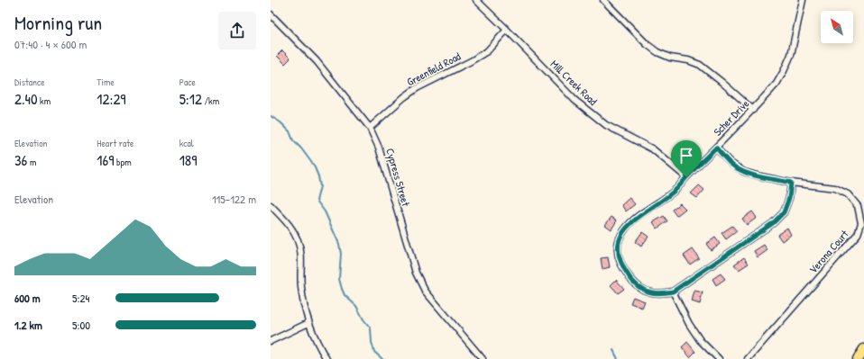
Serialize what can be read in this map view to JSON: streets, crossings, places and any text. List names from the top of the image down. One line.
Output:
{"streets":{"street":["Greenfield Road","Mill Creek Road","Scher Drive","Cypress Street","Verona Court"]},"crossings":[["Greenfield Road","Mill Creek Road"],["Greenfield Road","Cypress Street"],["Mill Creek Road","Scher Drive"],["Scher Drive","Verona Court"]],"north":"top left","page":{"heading":["Morning run","07:40 · 4 × 600 m"],"stats":[["Distance","2.40 km"],["Time","12:29"],["Pace","5:12 /km"],["Elevation","36 m"],["Heart rate","169 bpm"],["kcal","189"]],"chart":["Elevation","115–122 m"],"list":[{"name":"600 m","note":"5:24"},{"name":"1.2 km","note":"5:00"}]}}
